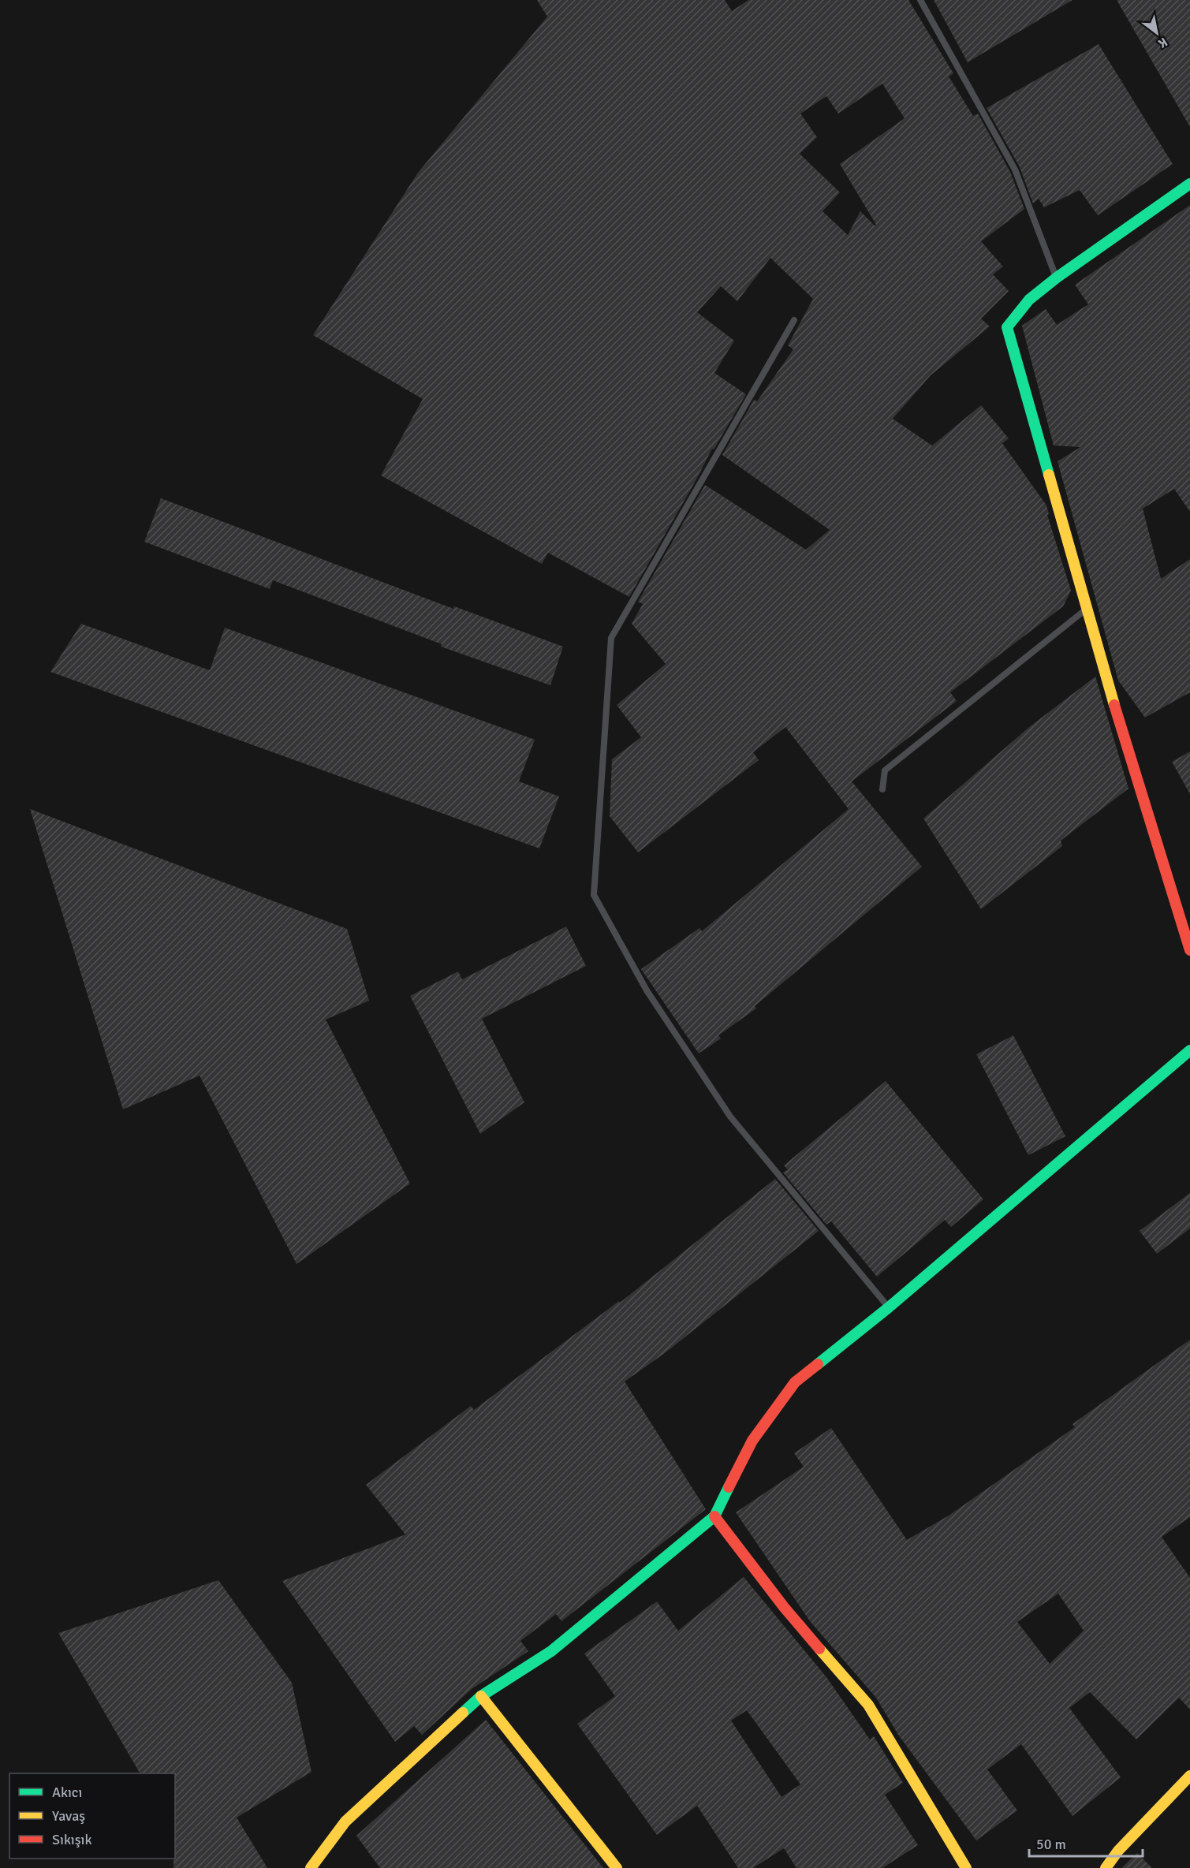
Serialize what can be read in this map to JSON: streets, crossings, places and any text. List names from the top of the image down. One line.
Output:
{"legend":["Akıcı","Yavaş","Sıkışık"],"scale_bar":"50 m","north":"bottom right"}
